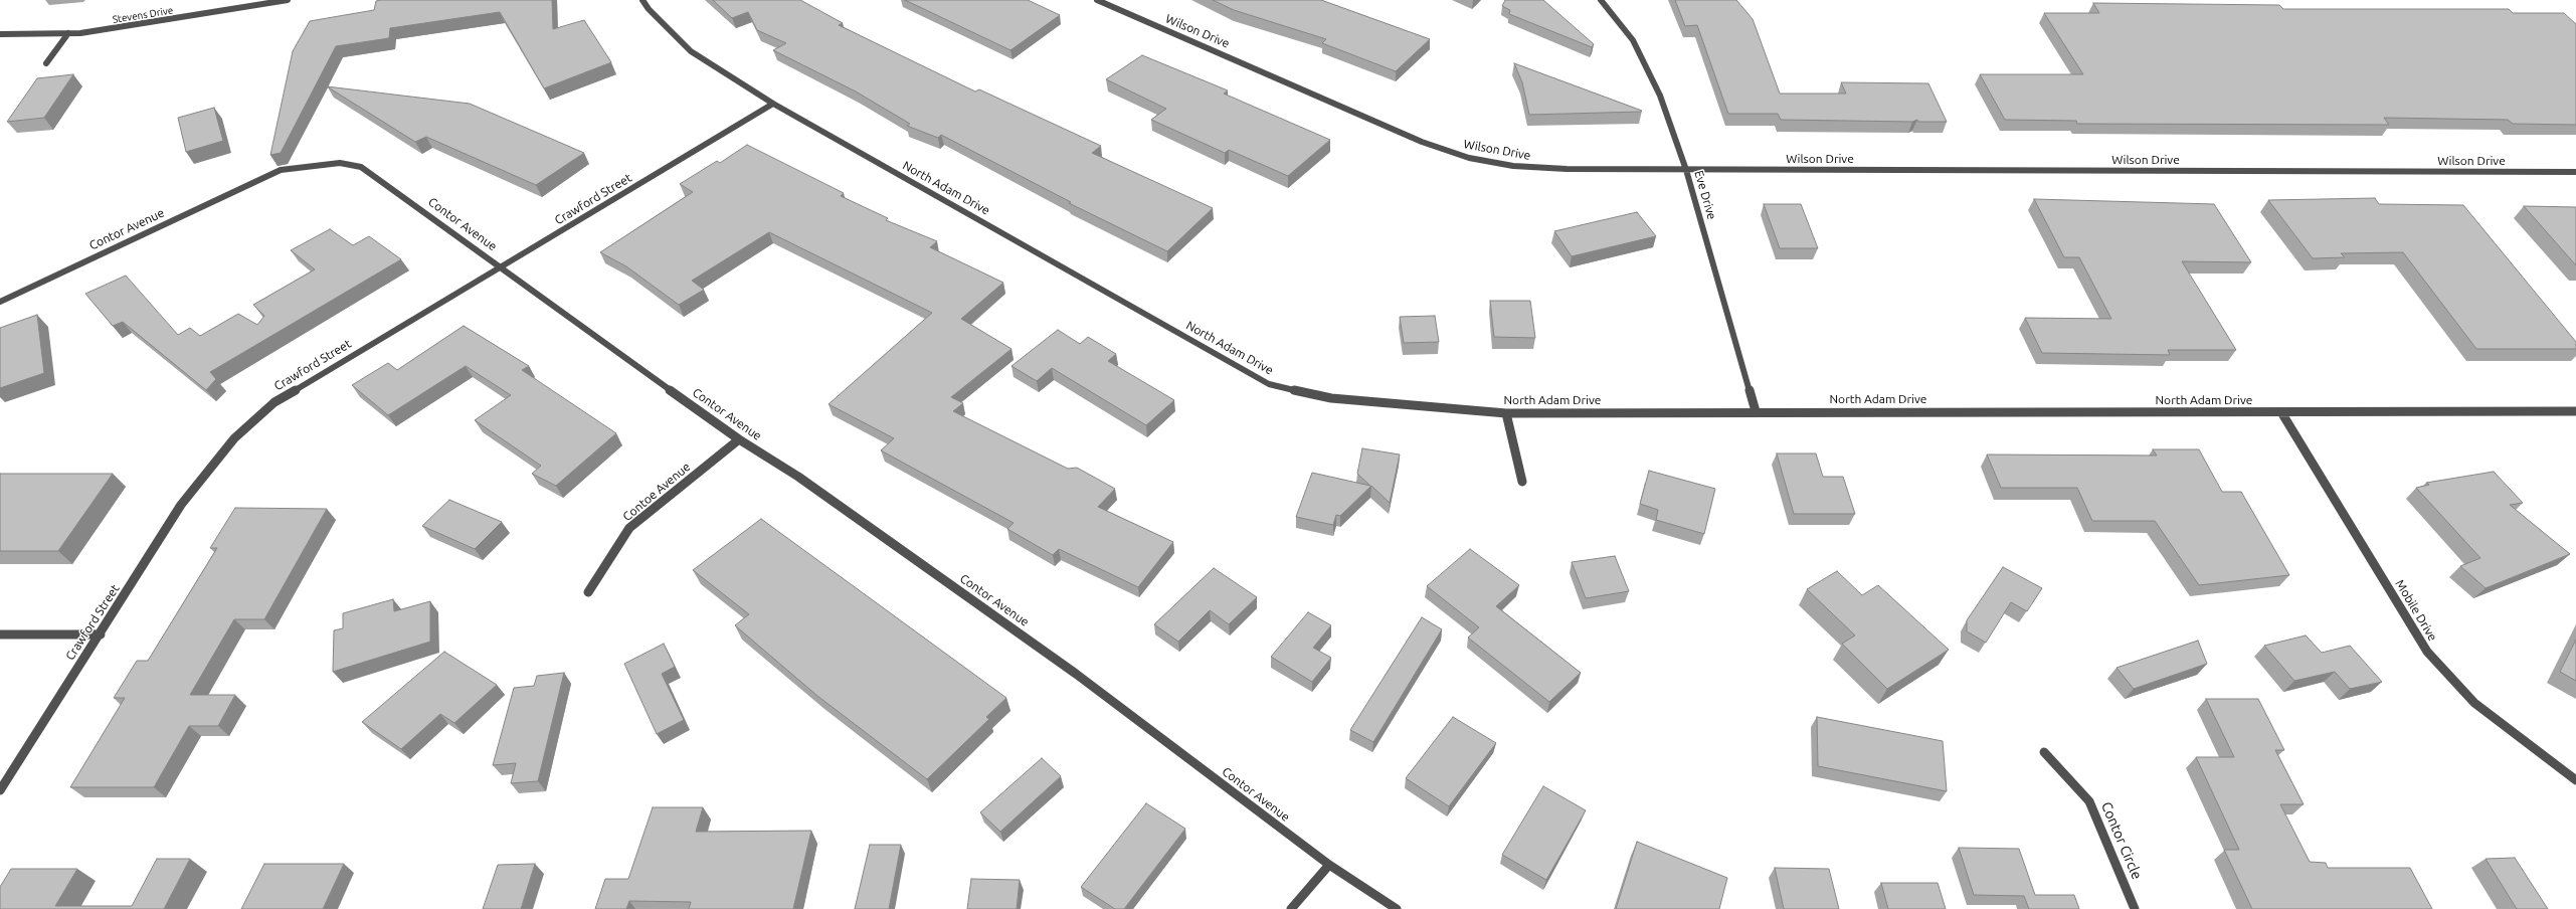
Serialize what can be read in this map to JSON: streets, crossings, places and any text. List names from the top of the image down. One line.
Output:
{"streets":{"street":["Stevens Drive","Wilson Drive","North Adam Drive","Eve Drive","Crawford Street","Contor Avenue","Contoe Avenue","Mobile Drive","Contor Circle"]},"crossings":[["Wilson Drive","Eve Drive"],["North Adam Drive","Eve Drive"],["North Adam Drive","Crawford Street"],["North Adam Drive","Mobile Drive"],["Crawford Street","Contor Avenue"],["Contor Avenue","Contoe Avenue"]]}
